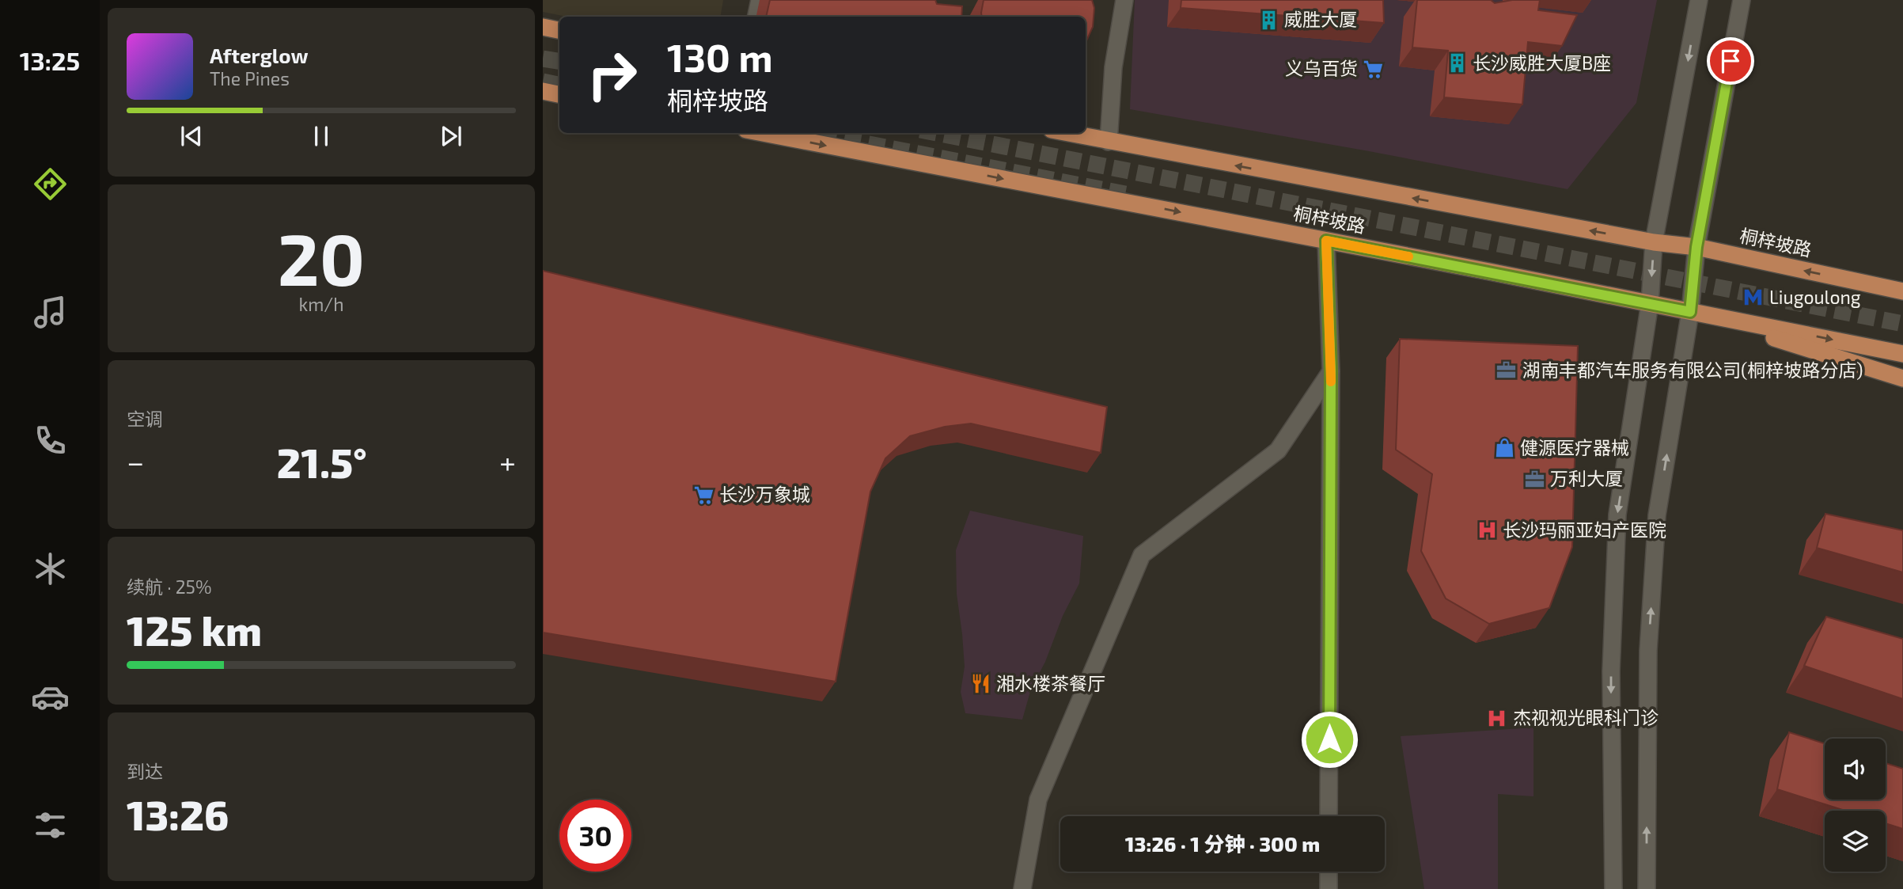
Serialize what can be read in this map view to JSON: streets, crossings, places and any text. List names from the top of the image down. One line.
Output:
{"streets":{"main road":["桐梓坡路"]},"places":{"building":["威胜大厦","长沙威胜大厦B座"],"supermarket":["义乌百货","长沙万象城"],"metro station":["Liugoulong"],"office":["湖南丰都汽车服务有限公司(桐梓坡路分店)","万利大厦"],"shop":["健源医疗器械"],"hospital":["长沙玛丽亚妇产医院","杰视视光眼科门诊"],"restaurant":["湘水楼茶餐厅"]},"page":{"tabs":"13:25","turn":["130 m","桐梓坡路"],"song":["Afterglow","The Pines"],"tile":[["20","km/h"],"空调",["续航 · 25%","125 km"],["到达","13:26"]],"heat":["−","21.5°","+"],"limit":"30","trip":"13:26 · 1 分钟 · 300 m"}}
